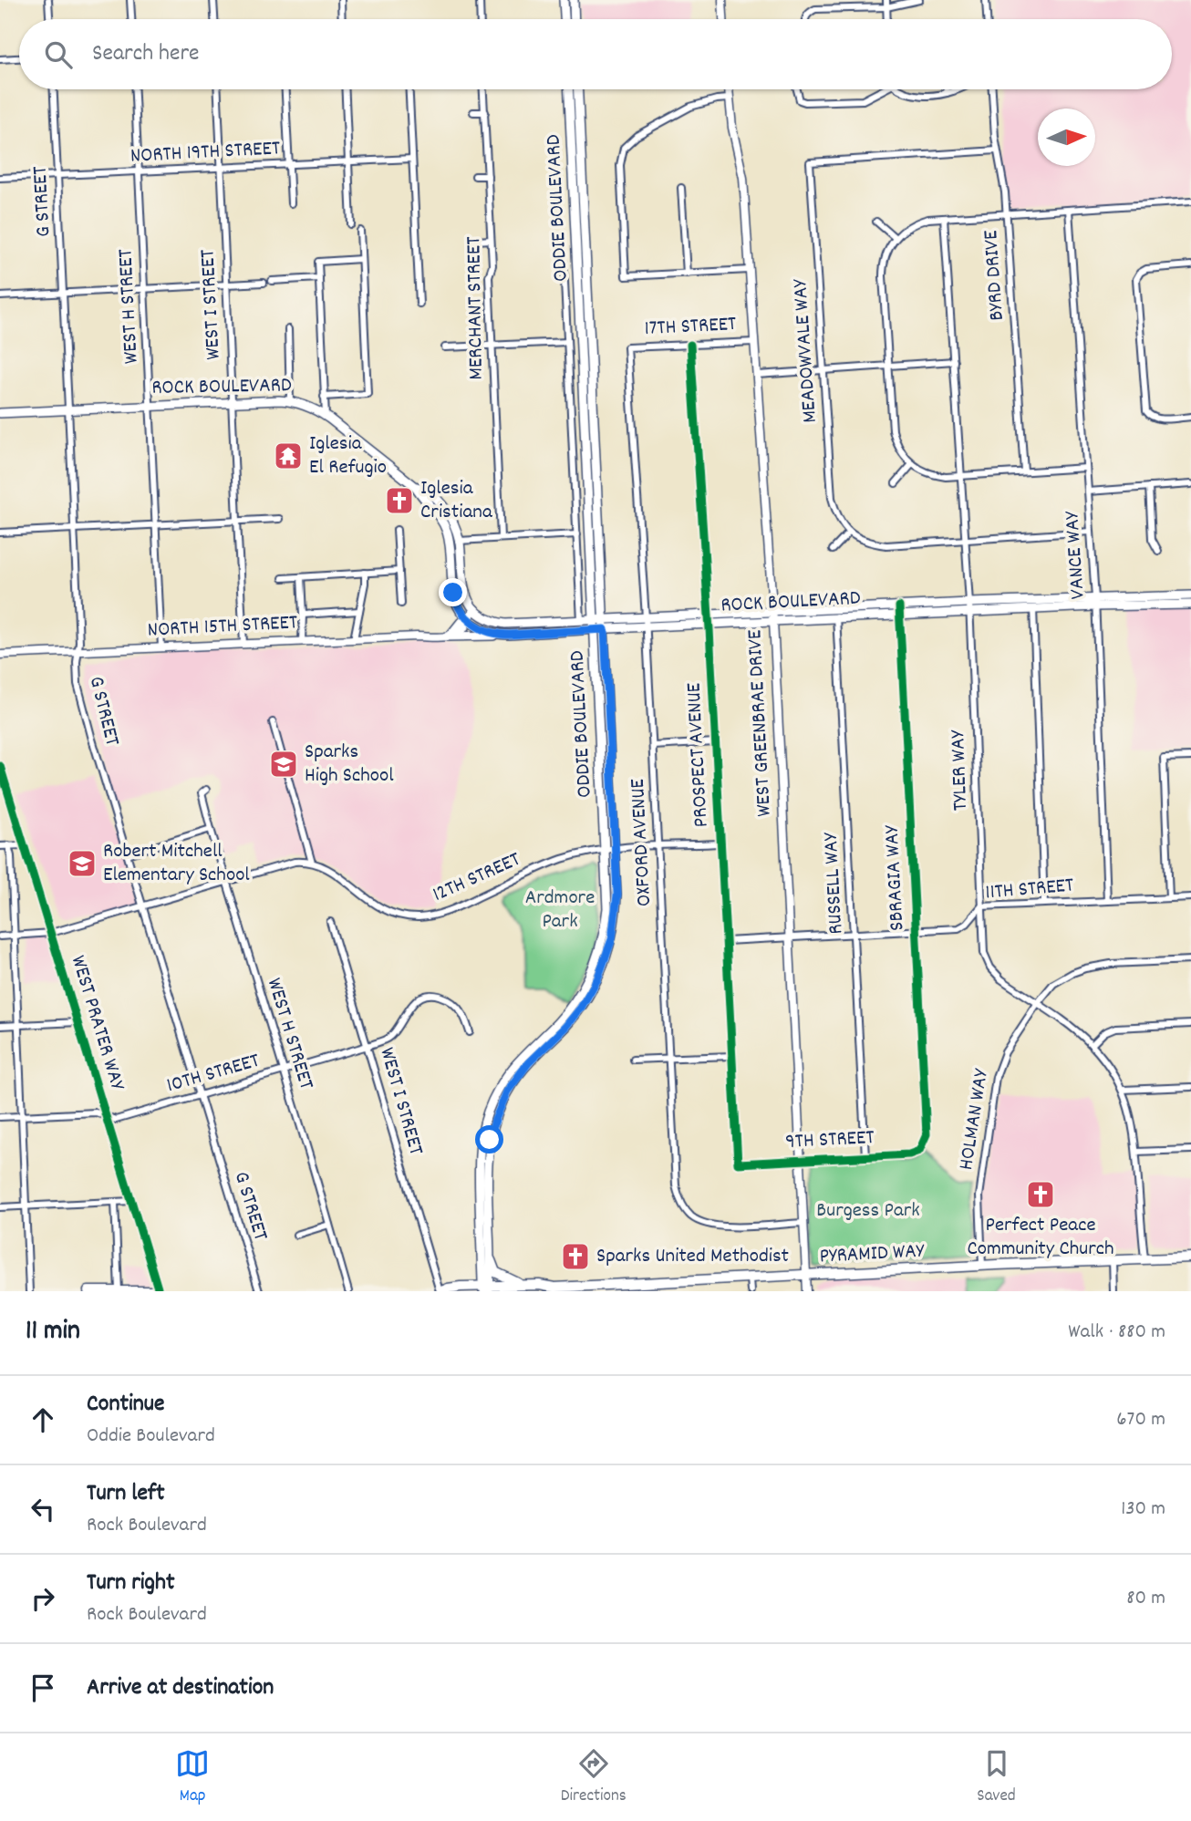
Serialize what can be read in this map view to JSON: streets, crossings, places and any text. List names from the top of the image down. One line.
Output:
{"streets":{"main road":["ODDIE BOULEVARD","ROCK BOULEVARD","WEST PRATER WAY","PYRAMID WAY"],"street":["NORTH 19TH STREET","G STREET","BYRD DRIVE","WEST I STREET","WEST H STREET","MERCHANT STREET","17TH STREET","MEADOWVALE WAY","VANCE WAY","NORTH 15TH STREET","WEST GREENBRAE DRIVE","PROSPECT AVENUE","TYLER WAY","OXFORD AVENUE","12TH STREET","SBRAGIA WAY","RUSSELL WAY","11TH STREET","10TH STREET","HOLMAN WAY","9TH STREET"]},"crossings":[["NORTH 19TH STREET","G STREET"],["NORTH 19TH STREET","WEST I STREET"],["NORTH 19TH STREET","WEST H STREET"],["G STREET","ROCK BOULEVARD"],["G STREET","NORTH 15TH STREET"],["G STREET","10TH STREET"],["ODDIE BOULEVARD","ROCK BOULEVARD"],["ODDIE BOULEVARD","12TH STREET"],["ODDIE BOULEVARD","PYRAMID WAY"],["BYRD DRIVE","MEADOWVALE WAY"],["WEST I STREET","ROCK BOULEVARD"],["WEST I STREET","NORTH 15TH STREET"],["WEST I STREET","10TH STREET"],["WEST I STREET","PYRAMID WAY"],["WEST H STREET","ROCK BOULEVARD"],["WEST H STREET","NORTH 15TH STREET"],["WEST H STREET","10TH STREET"],["17TH STREET","WEST GREENBRAE DRIVE"],["17TH STREET","PROSPECT AVENUE"],["17TH STREET","OXFORD AVENUE"],["ROCK BOULEVARD","VANCE WAY"],["ROCK BOULEVARD","WEST GREENBRAE DRIVE"],["ROCK BOULEVARD","PROSPECT AVENUE"],["ROCK BOULEVARD","TYLER WAY"],["ROCK BOULEVARD","OXFORD AVENUE"],["ROCK BOULEVARD","SBRAGIA WAY"],["ROCK BOULEVARD","RUSSELL WAY"],["VANCE WAY","11TH STREET"],["WEST GREENBRAE DRIVE","OXFORD AVENUE"],["WEST GREENBRAE DRIVE","11TH STREET"],["WEST GREENBRAE DRIVE","9TH STREET"],["WEST GREENBRAE DRIVE","PYRAMID WAY"],["PROSPECT AVENUE","12TH STREET"],["PROSPECT AVENUE","11TH STREET"],["PROSPECT AVENUE","9TH STREET"],["TYLER WAY","11TH STREET"],["TYLER WAY","HOLMAN WAY"],["TYLER WAY","PYRAMID WAY"],["OXFORD AVENUE","12TH STREET"],["SBRAGIA WAY","11TH STREET"],["SBRAGIA WAY","9TH STREET"],["RUSSELL WAY","11TH STREET"],["RUSSELL WAY","9TH STREET"],["WEST PRATER WAY","10TH STREET"],["HOLMAN WAY","PYRAMID WAY"]],"parks":["Ardmore Park","Burgess Park"],"places":{"temple":["Iglesia El Refugio"],"church":["Iglesia Cristiana","Perfect Peace Community Church","Sparks United Methodist"],"school or university":["Sparks High School","Robert Mitchell Elementary School"]},"north":"right","page":{"search":"Search here","heading":["11 min","Walk · 880 m"],"list":[["Continue","Oddie Boulevard","670 m"],["Turn left","Rock Boulevard","130 m"],["Turn right","Rock Boulevard","80 m"],"Arrive at destination"],"nav":["Map","Directions","Saved"]}}
